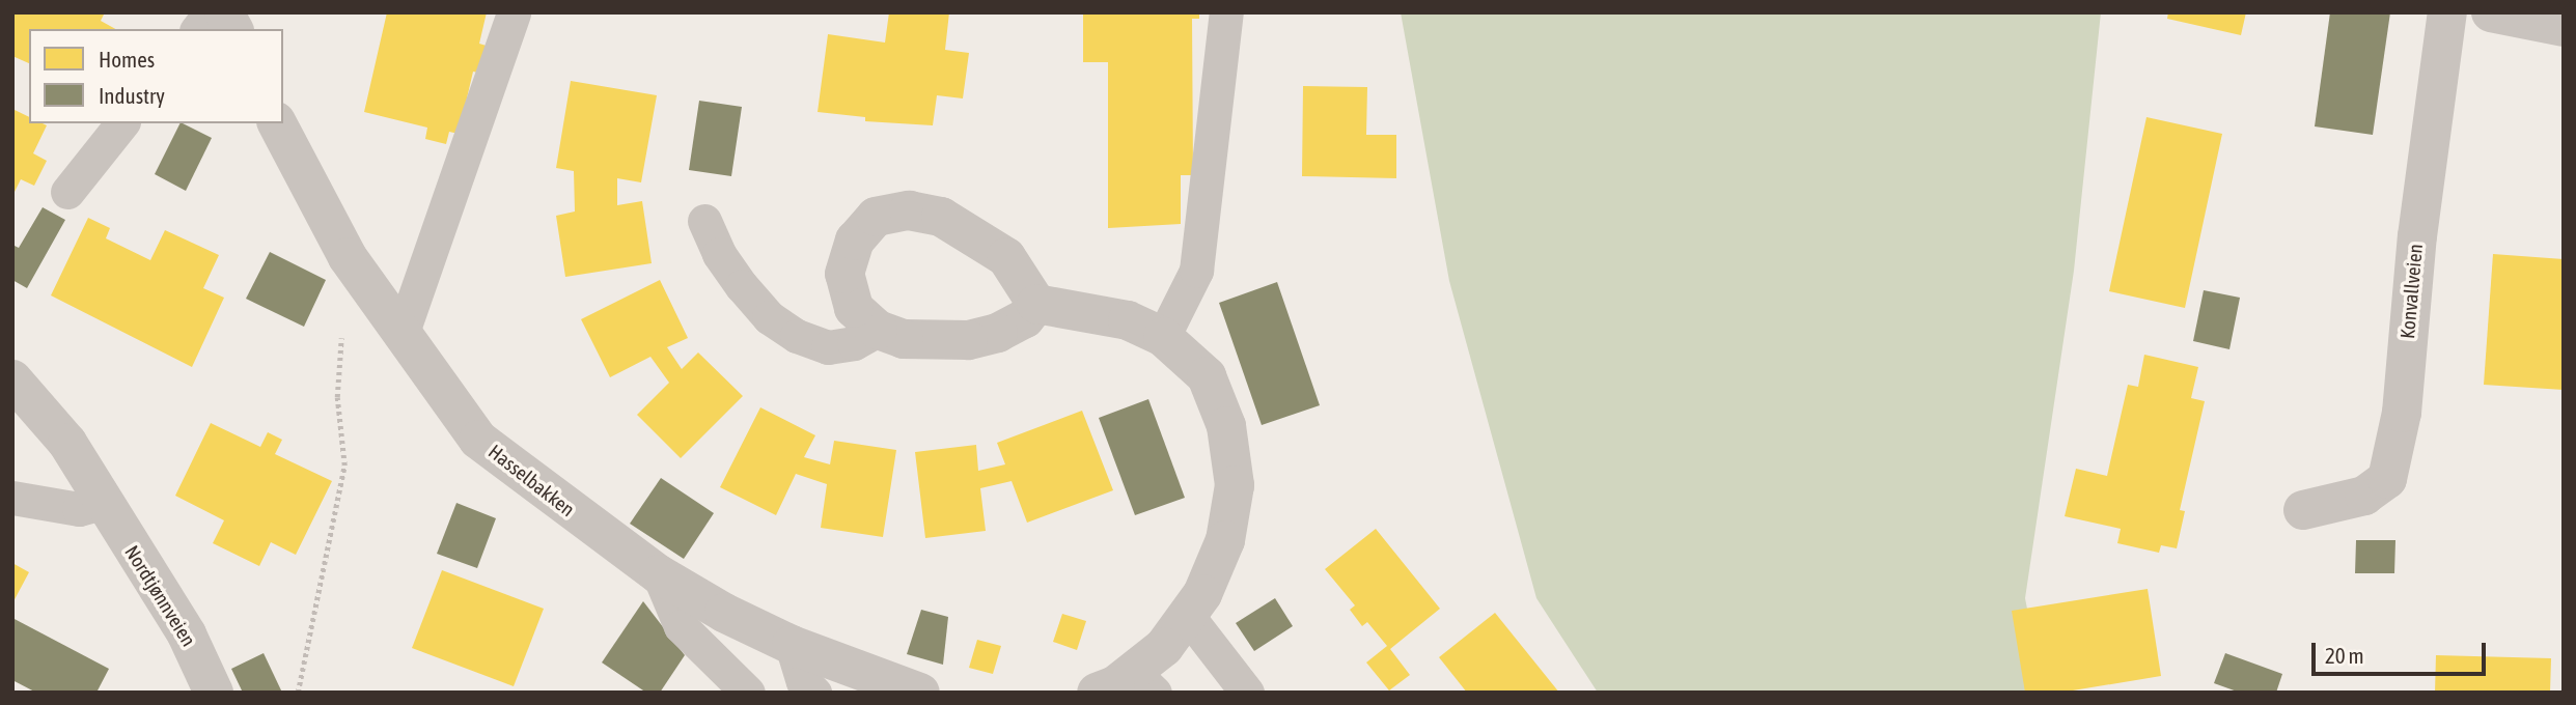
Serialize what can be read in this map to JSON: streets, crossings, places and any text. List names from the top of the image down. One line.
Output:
{"streets":{"street":["Konvallveien","Hasselbakken","Nordtjønnveien"]},"legend":["Homes","Industry"],"scale_bar":"20 m"}
